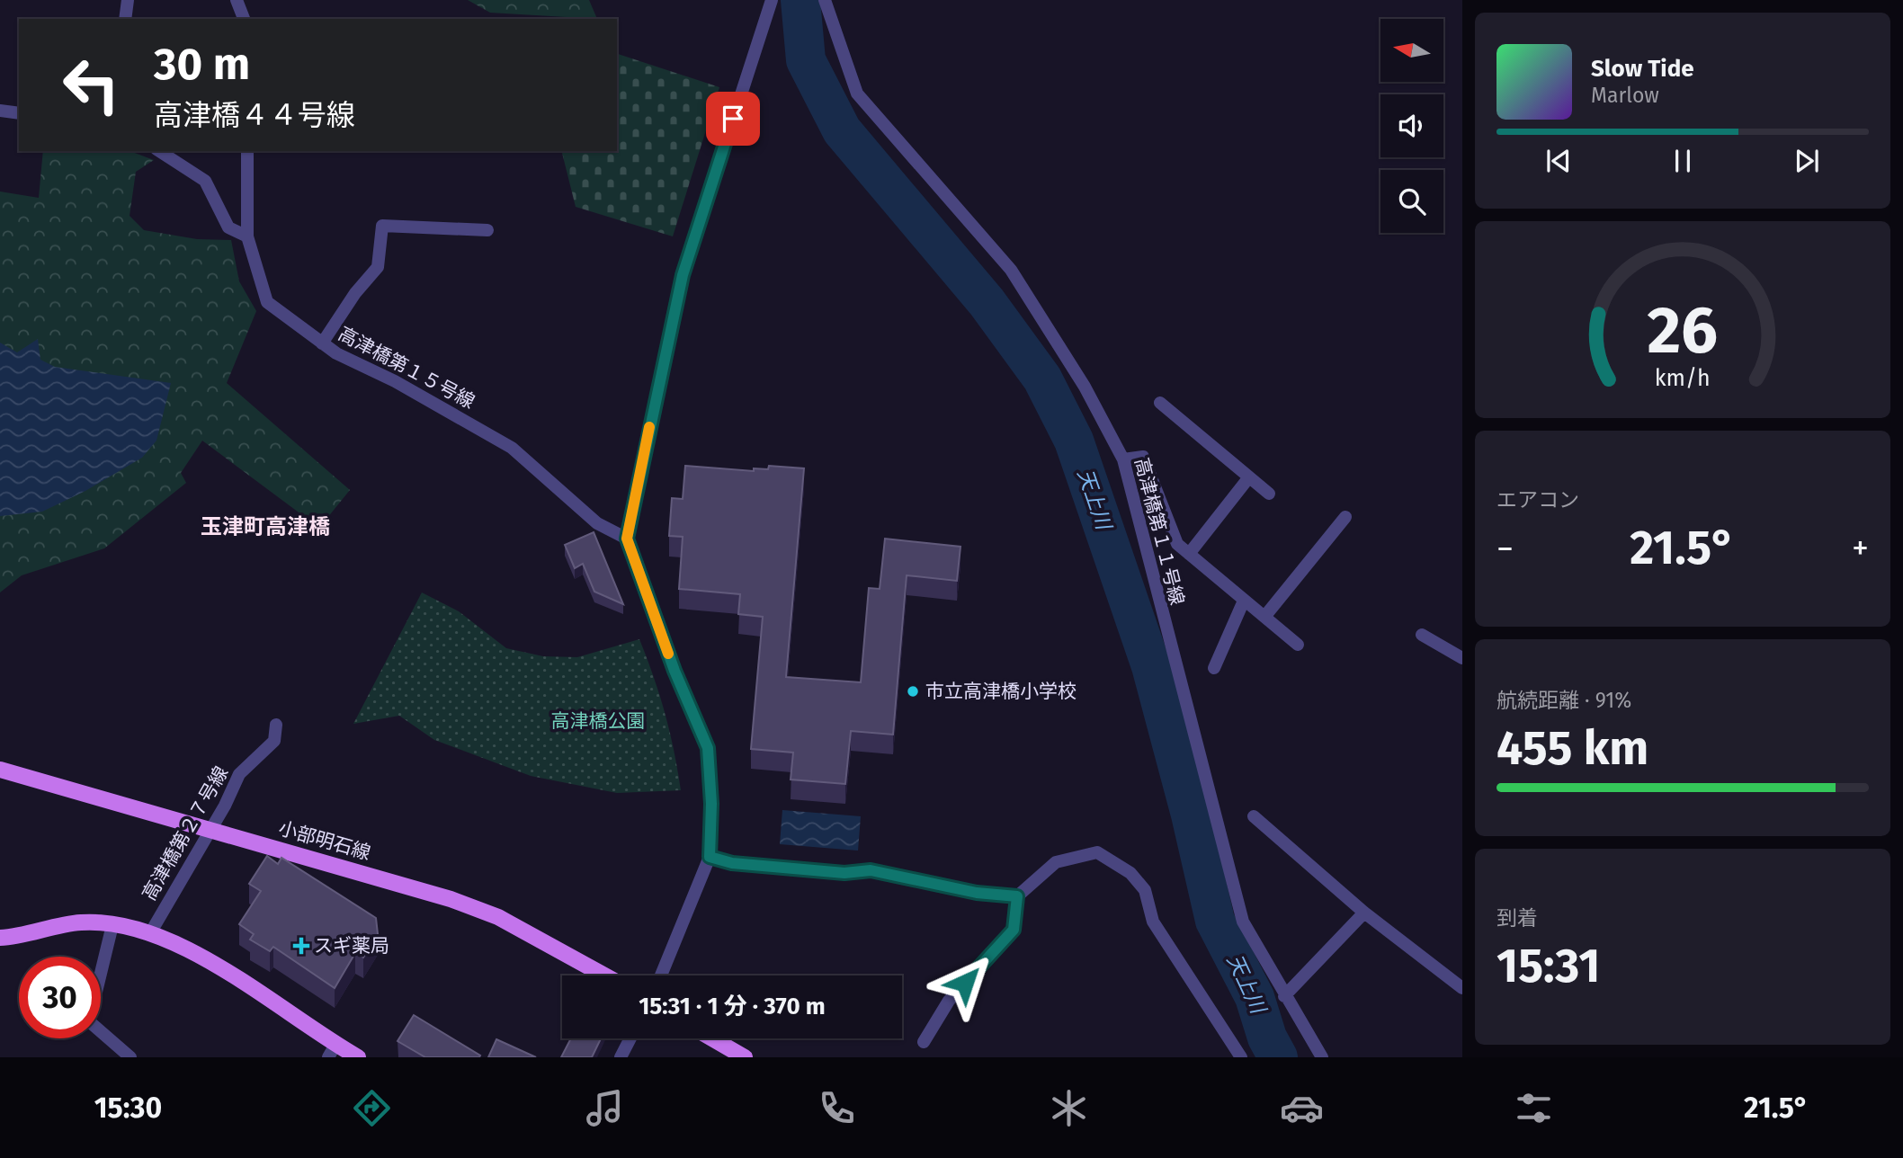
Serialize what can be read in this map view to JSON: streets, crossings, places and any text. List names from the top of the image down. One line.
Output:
{"streets":{"main road":["小部明石線"],"street":["高津橋第１５号線","高津橋第１１号線","高津橋第２７号線"]},"crossings":[["高津橋第２７号線","小部明石線"]],"districts":["玉津町高津橋"],"water":["天上川"],"parks":["高津橋公園"],"places":{"other":["市立高津橋小学校"],"health":["スギ薬局"]},"north":"left","page":{"turn":["30 m","高津橋４４号線"],"song":["Slow Tide","Marlow"],"tile":["エアコン",["航続距離 · 91%","455 km"],["到着","15:31"]],"heat":["−","21.5°","+"],"limit":"30","trip":"15:31 · 1 分 · 370 m","tabs":["15:30","21.5°"],"gauge":["26","km/h"]}}
